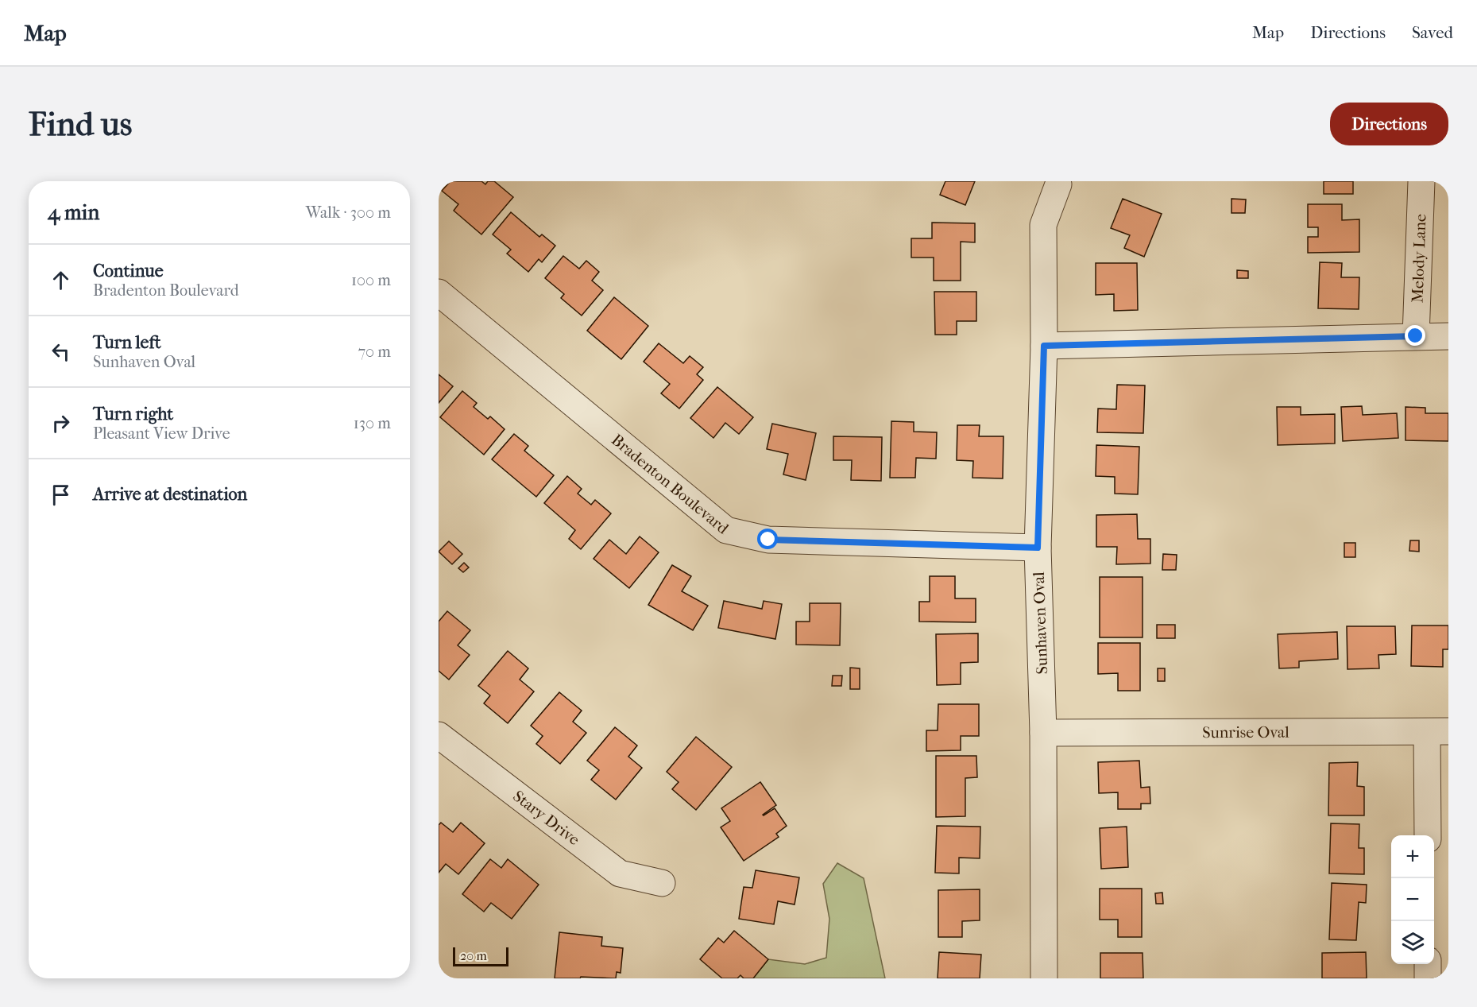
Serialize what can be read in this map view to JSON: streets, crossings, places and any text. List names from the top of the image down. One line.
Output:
{"streets":{"street":["Melody Lane","Bradenton Boulevard","Sunhaven Oval","Sunrise Oval","Stary Drive"]},"crossings":[["Bradenton Boulevard","Sunhaven Oval"],["Sunhaven Oval","Sunrise Oval"]],"scale_bar":"20 m","page":{"header":"Map","nav":["Map","Directions","Saved"],"buttons":"Directions","title":"Find us","heading":["4 min","Walk · 300 m"],"list":[["Continue","Bradenton Boulevard","100 m"],["Turn left","Sunhaven Oval","70 m"],["Turn right","Pleasant View Drive","130 m"],"Arrive at destination"],"map_buttons":["+","−"],"scale":"20 m"}}
